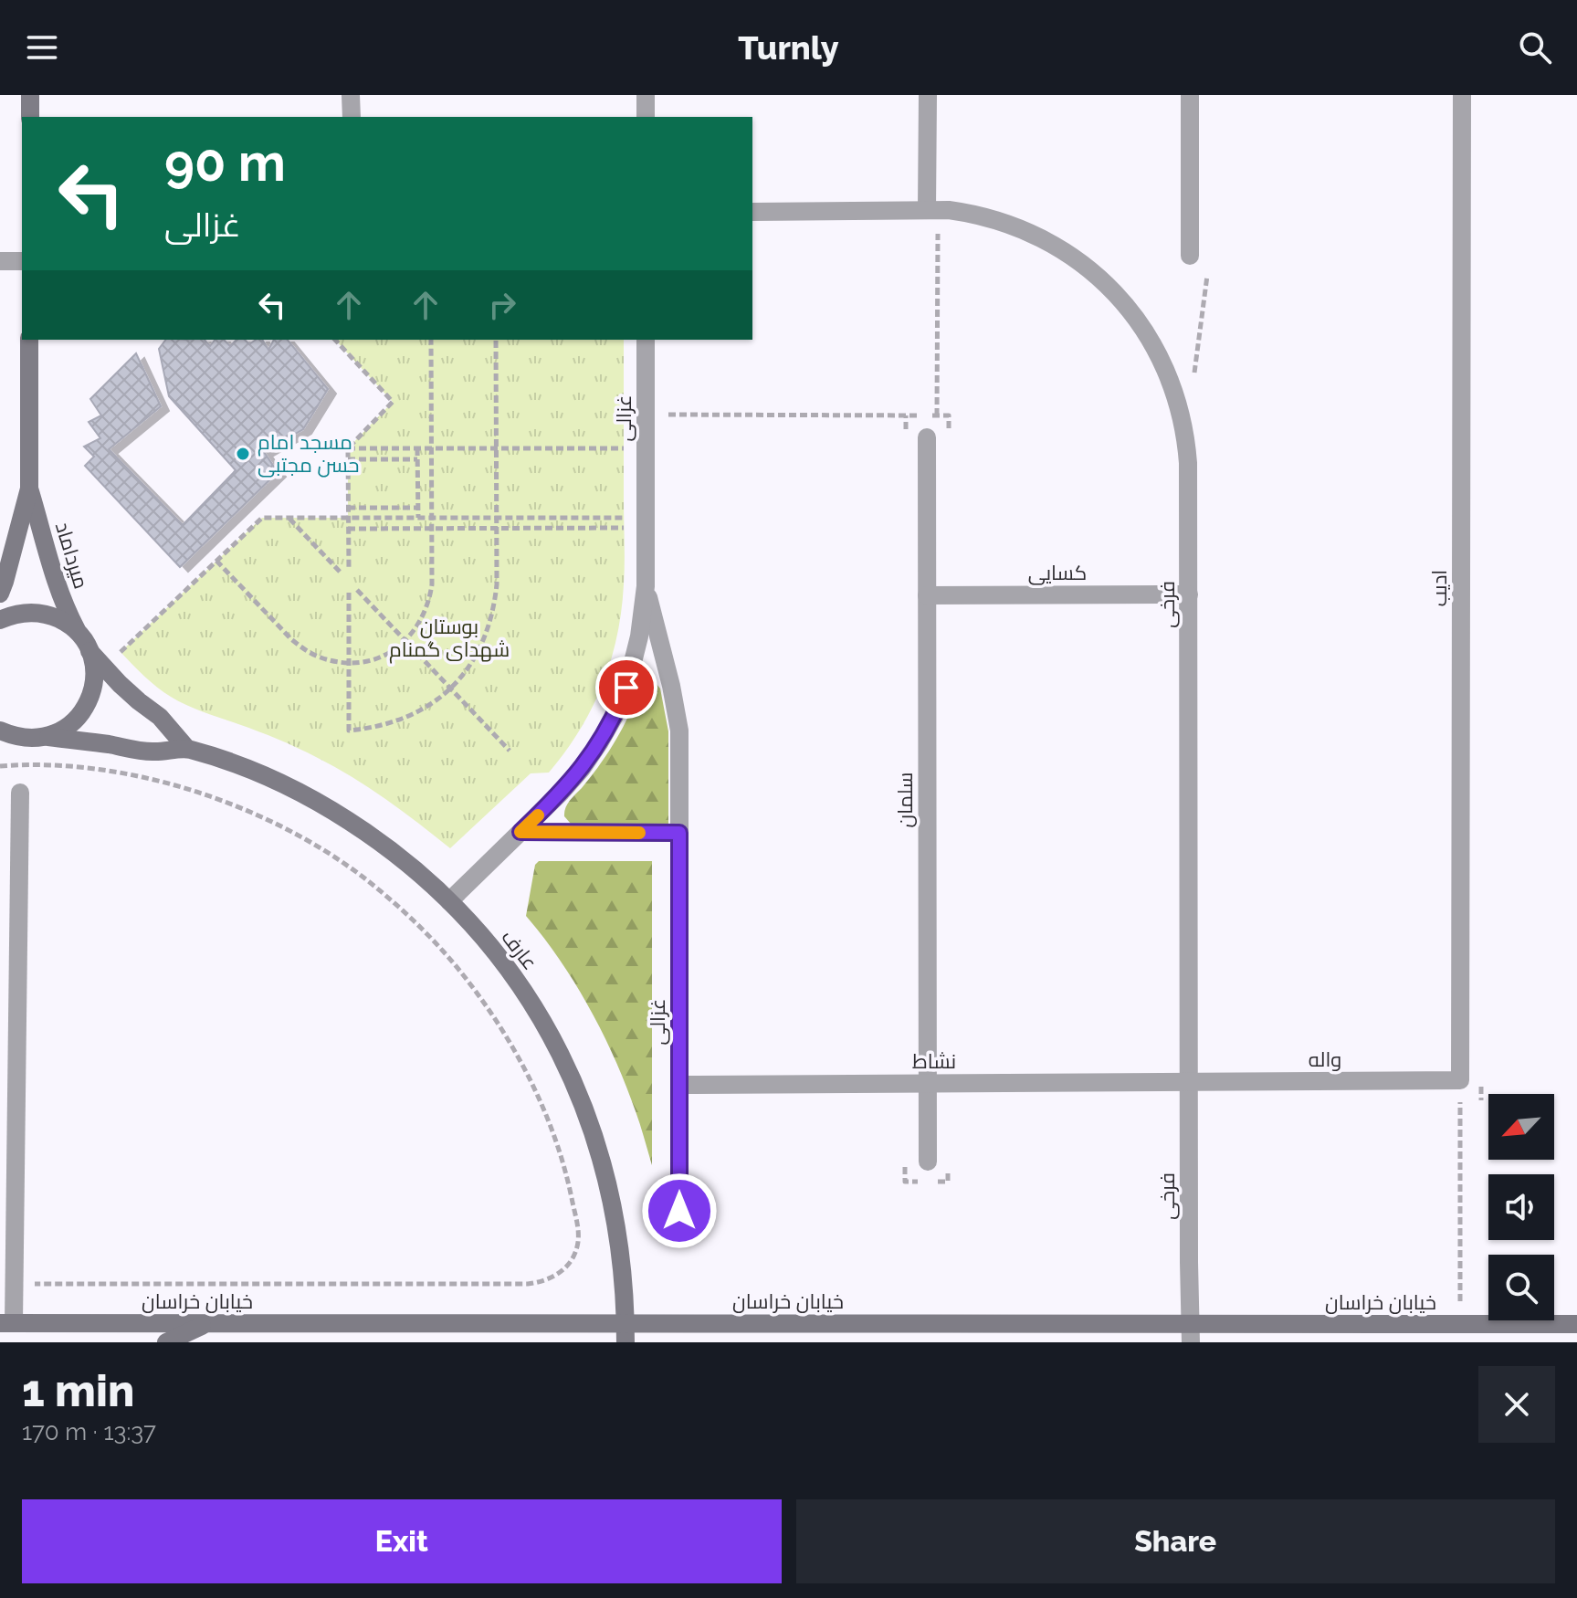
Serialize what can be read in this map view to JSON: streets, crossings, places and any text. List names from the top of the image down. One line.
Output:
{"streets":{"street":["غزالی","میرداماد","کسایی","ادیب","فرخی","سلمان","عارف","واله","نشاط","خیابان خراسان"]},"crossings":[["غزالی","عارف"],["غزالی","نشاط"],["کسایی","فرخی"],["کسایی","سلمان"],["ادیب","واله"],["فرخی","واله"],["فرخی","نشاط"],["فرخی","خیابان خراسان"],["سلمان","نشاط"],["عارف","خیابان خراسان"],["واله","نشاط"]],"parks":["بوستان شهدای گمنام"],"places":["مسجد امام حسن مجتبی"],"north":"bottom left","page":{"header":"Turnly","turn":["90 m","غزالی"],"heading":["1 min","170 m · 13:37"],"buttons":["Exit","Share"]}}
